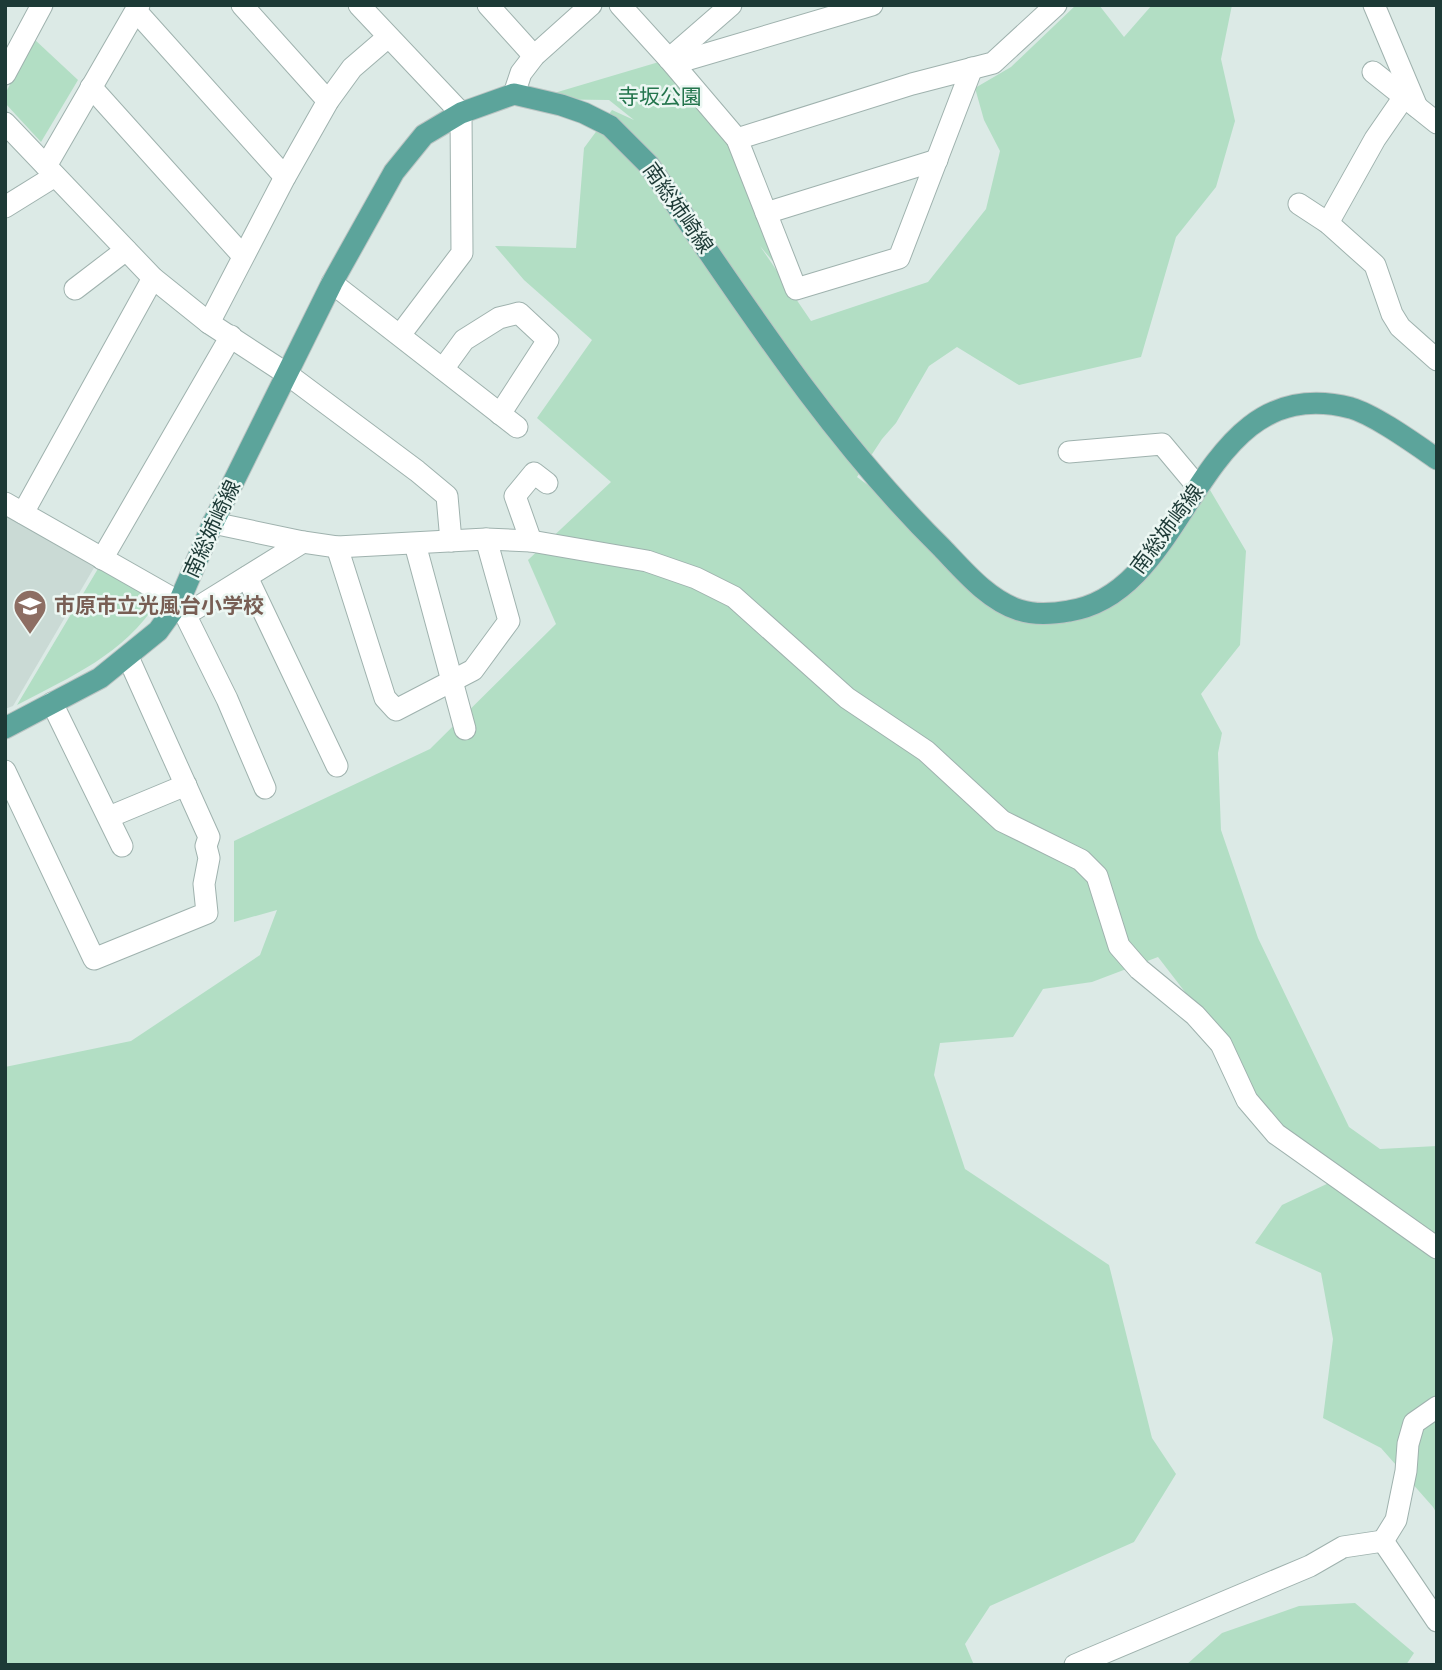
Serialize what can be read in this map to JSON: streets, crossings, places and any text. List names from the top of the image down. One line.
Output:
{"streets":{"main road":["南総姉崎線"]},"parks":["寺坂公園"],"places":{"school or university":["市原市立光風台小学校"]}}
